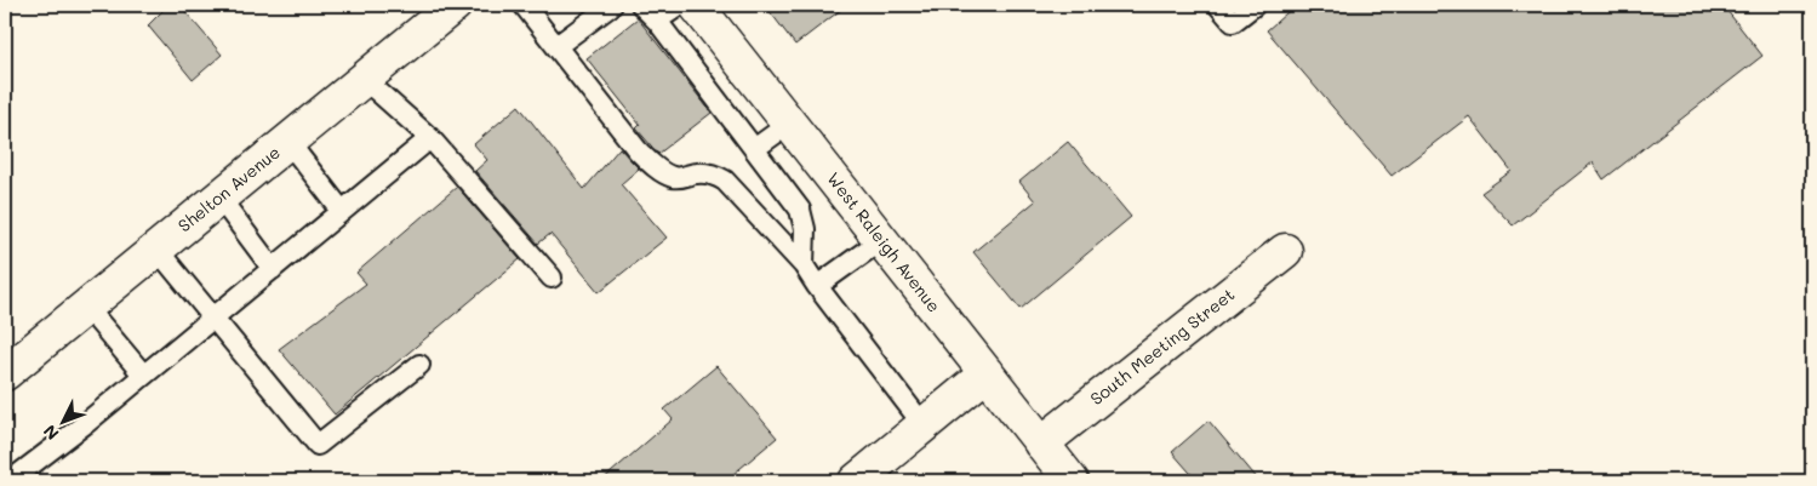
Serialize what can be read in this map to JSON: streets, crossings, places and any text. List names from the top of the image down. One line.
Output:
{"streets":{"street":["Shelton Avenue","West Raleigh Avenue","South Meeting Street"]},"crossings":[["West Raleigh Avenue","South Meeting Street"]],"north":"bottom left"}
